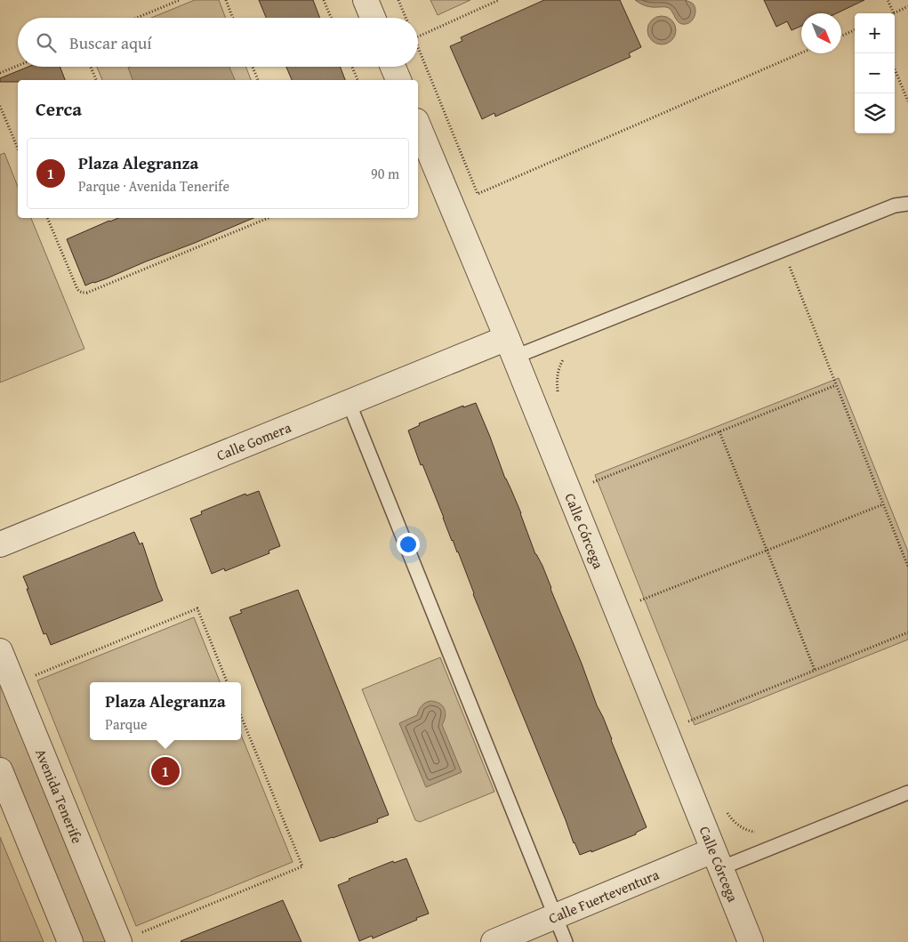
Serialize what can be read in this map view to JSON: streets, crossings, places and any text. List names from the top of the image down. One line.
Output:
{"streets":{"street":["Calle Gomera","Calle Córcega","Avenida Tenerife","Calle Fuerteventura"]},"crossings":[["Calle Gomera","Calle Córcega"],["Calle Córcega","Calle Fuerteventura"]],"north":"bottom right","page":{"map_buttons":["+","−"],"search":"Buscar aquí","heading":"Cerca","list":[{"mark":"1","name":"Plaza Alegranza","note":"Parque · Avenida Tenerife","value":"90 m"}],"popup":["Plaza Alegranza","Parque"],"pins":"1"}}
